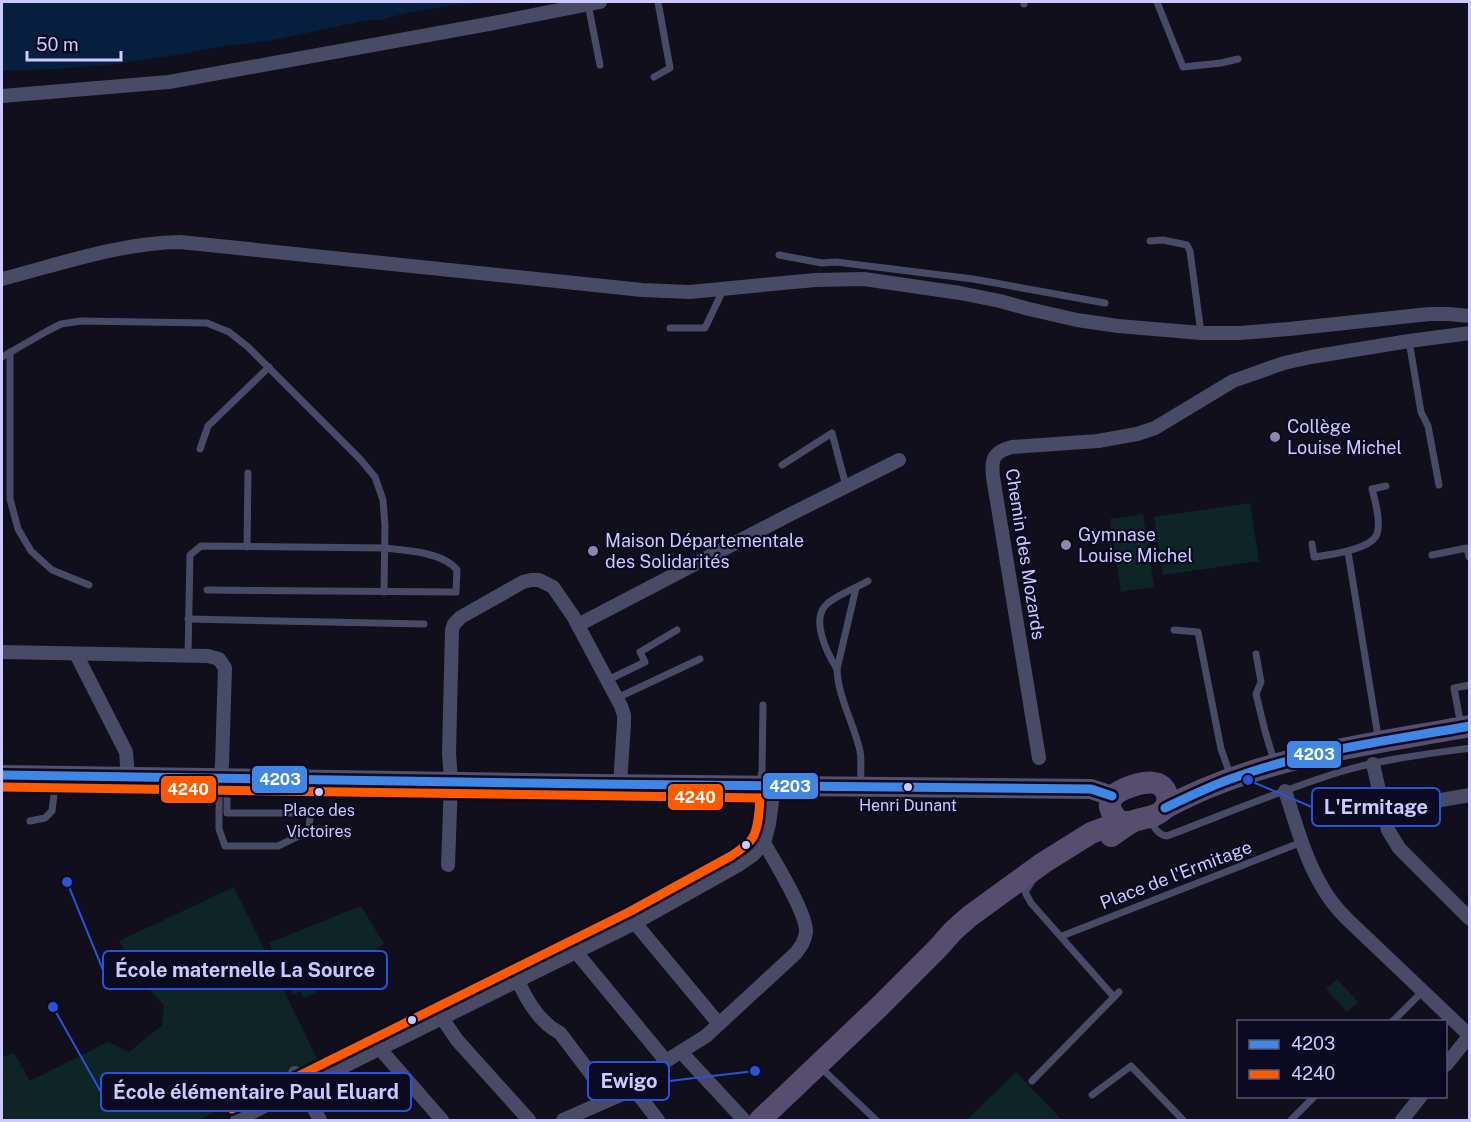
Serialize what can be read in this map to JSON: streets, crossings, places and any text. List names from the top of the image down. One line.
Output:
{"streets":{"street":["Chemin des Mozards"],"lane":["Place de l'Ermitage"]},"places":["Collège Louise Michel","Gymnase Louise Michel","Maison Départementale des Solidarités","L'Ermitage","Henri Dunant","Place des Victoires","École maternelle La Source","École élémentaire Paul Eluard","Ewigo"],"lines":["transit line 4203","transit line 4240"],"legend":["4203","4240"],"scale_bar":"50 m"}
